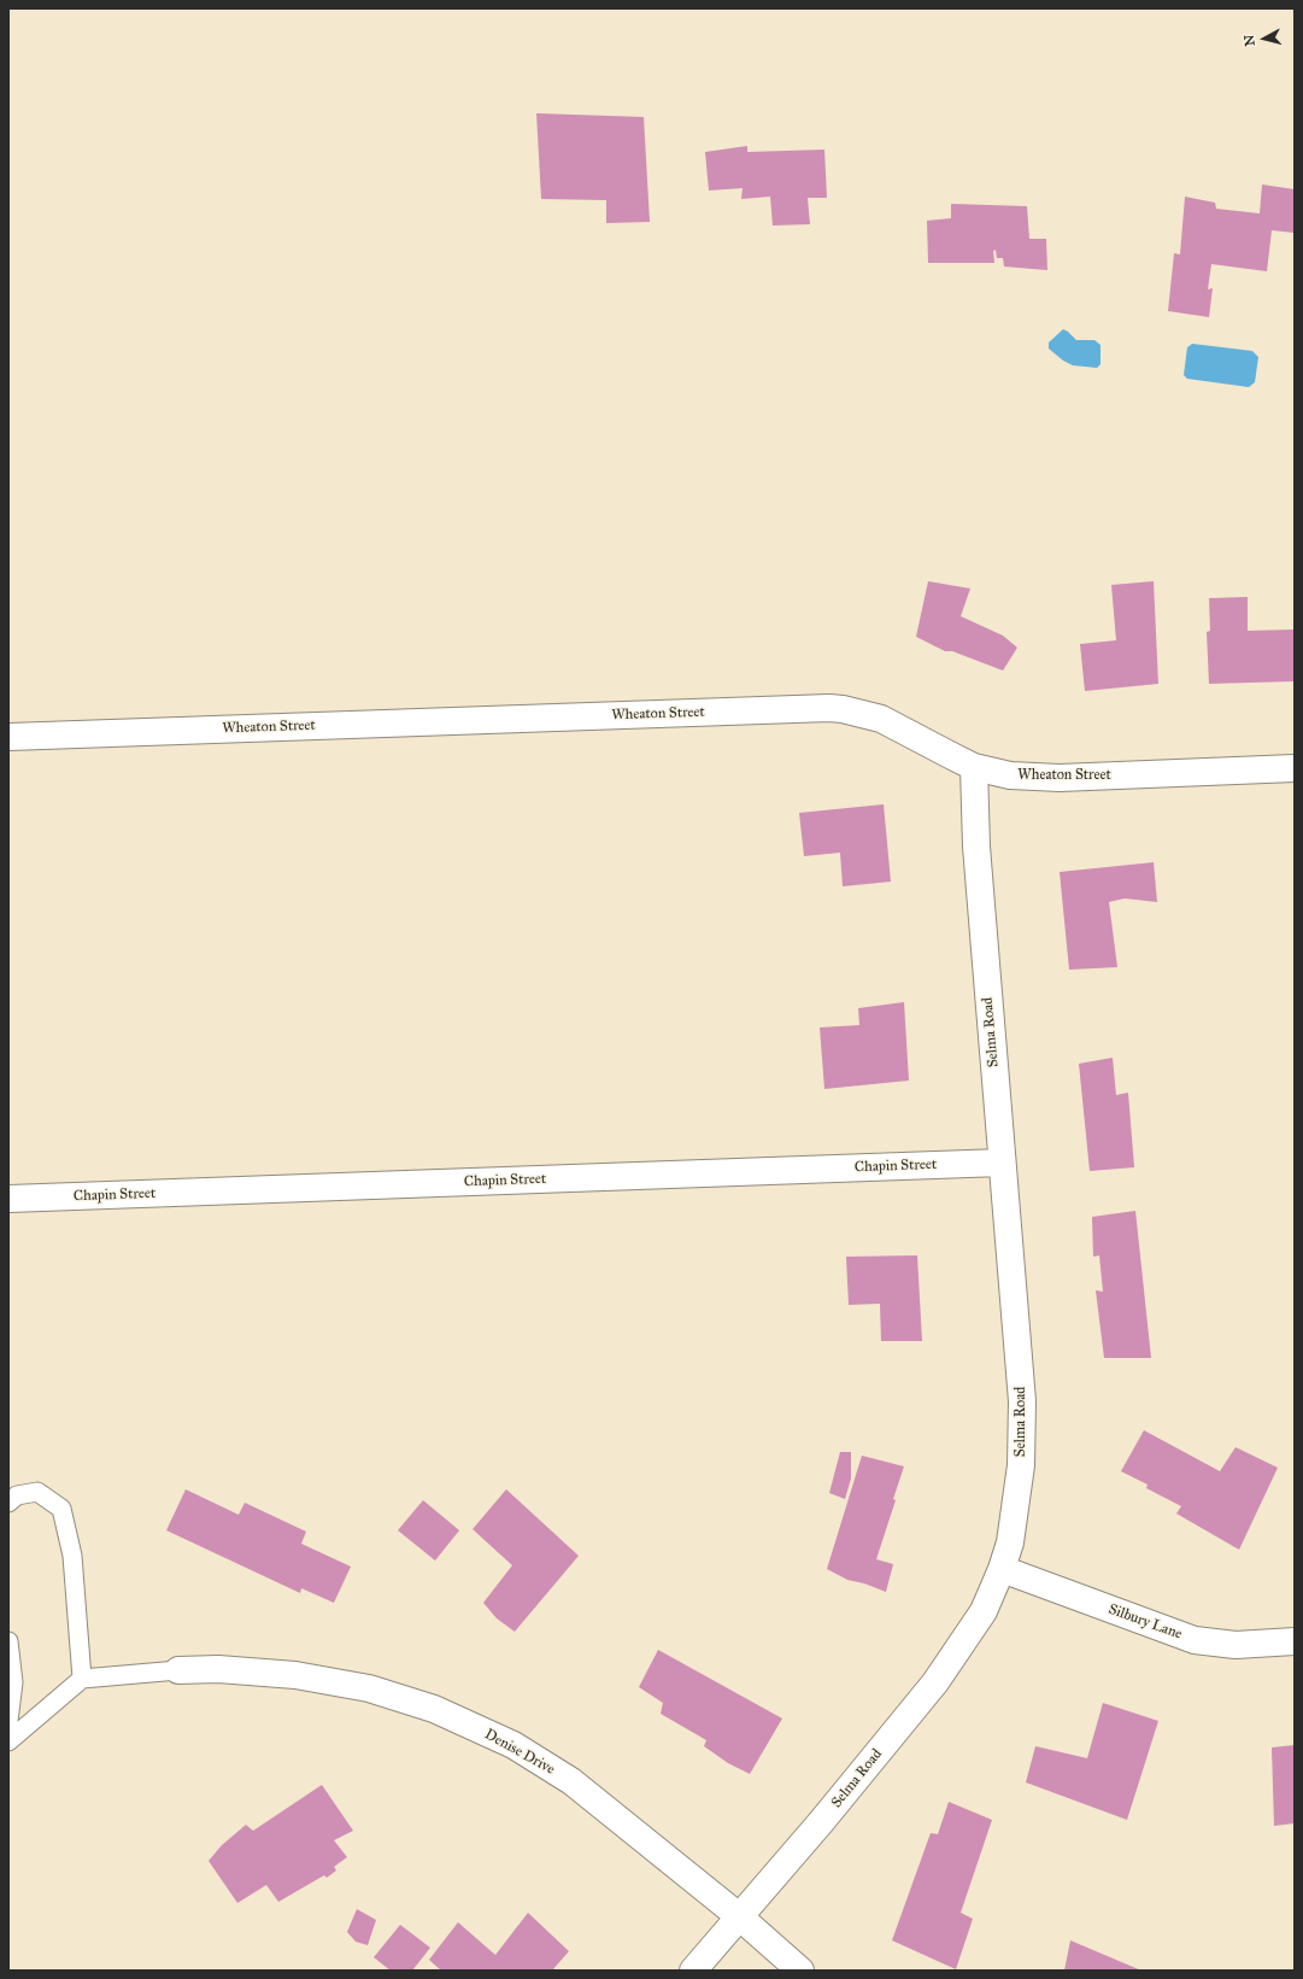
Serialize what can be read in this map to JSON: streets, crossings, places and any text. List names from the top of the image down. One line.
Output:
{"streets":{"street":["Wheaton Street","Selma Road","Chapin Street","Silbury Lane","Denise Drive"]},"crossings":[["Wheaton Street","Selma Road"],["Selma Road","Chapin Street"],["Selma Road","Silbury Lane"],["Selma Road","Denise Drive"]],"north":"left"}
